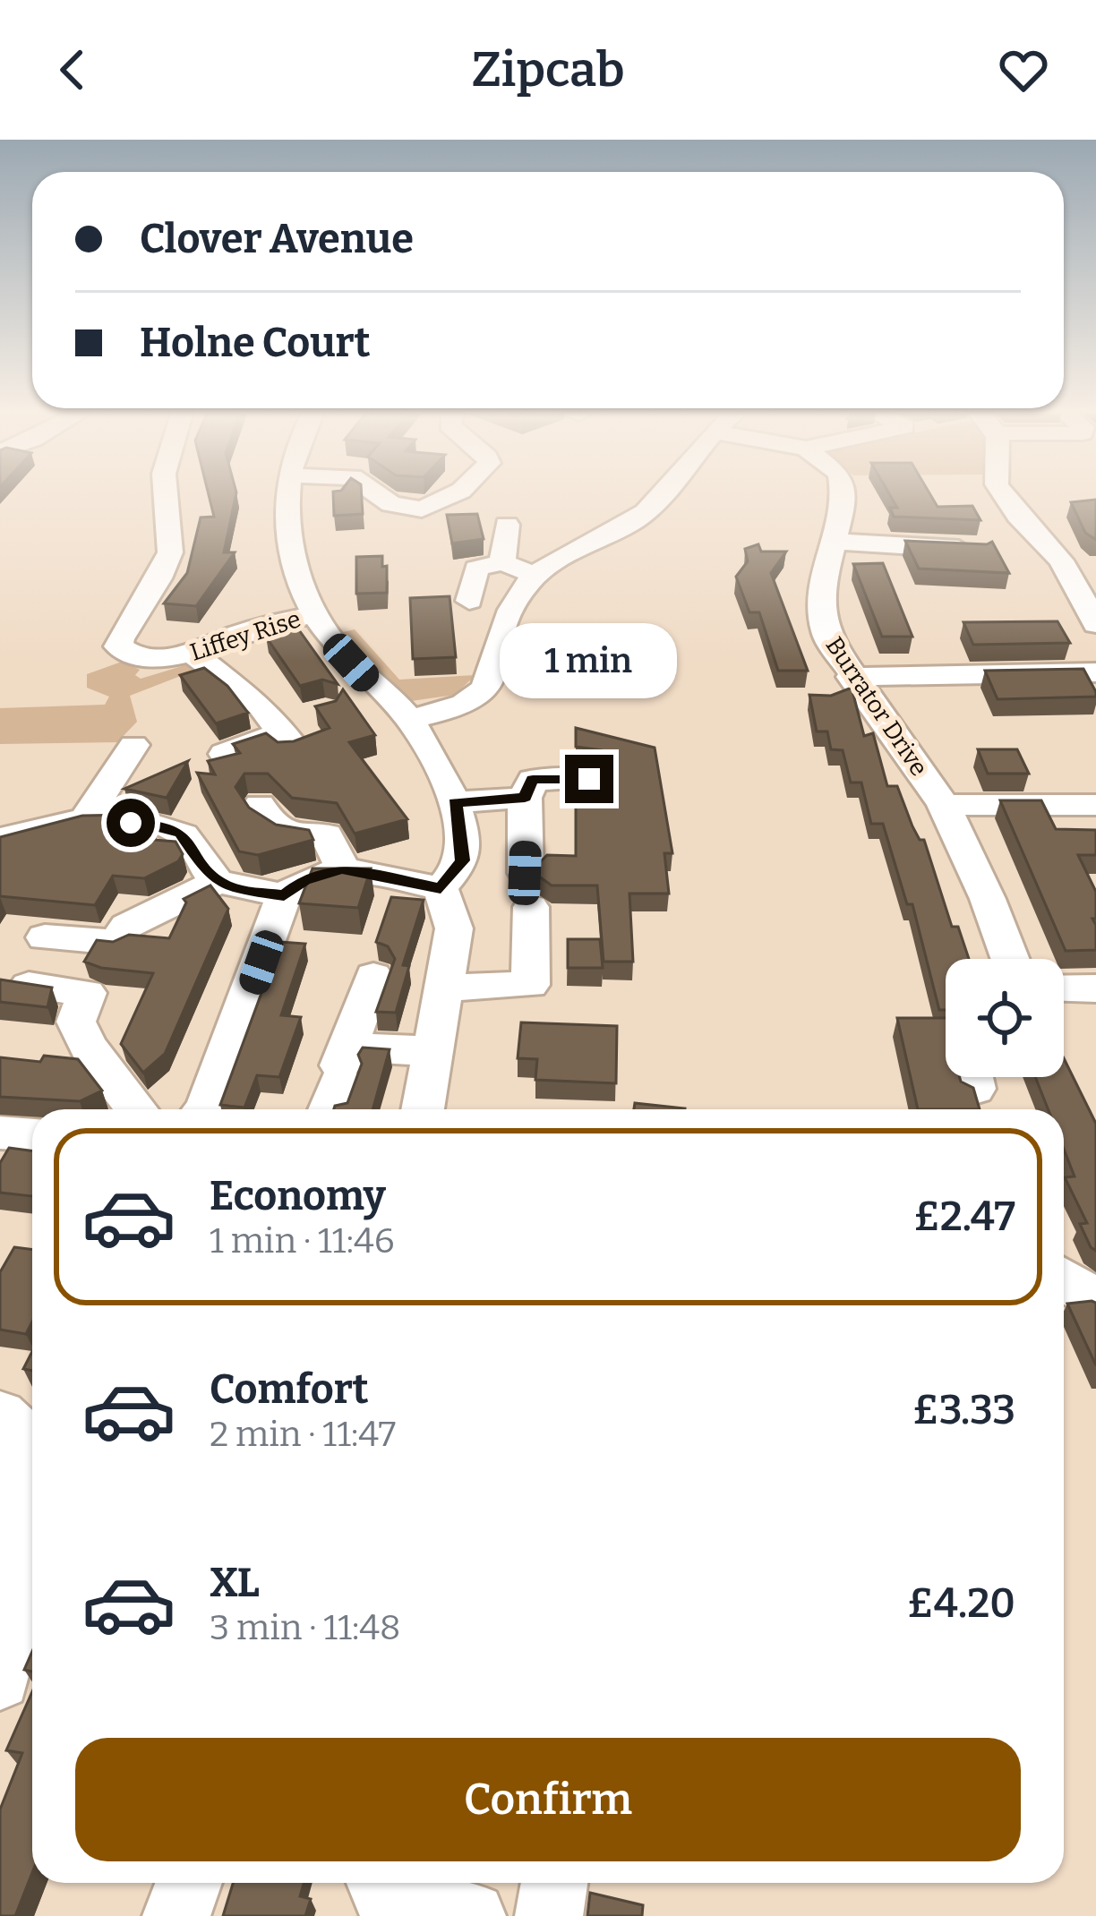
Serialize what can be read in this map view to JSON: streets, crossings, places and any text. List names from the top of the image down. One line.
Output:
{"streets":{"street":["Liffey Rise","Burrator Drive"]},"page":{"header":"Zipcab","banner":["Clover Avenue","Holne Court"],"bubble":"1 min","list":[{"name":"Economy","note":"1 min · 11:46","value":"£2.47"},{"name":"Comfort","note":"2 min · 11:47","value":"£3.33"},{"name":"XL","note":"3 min · 11:48","value":"£4.20"}],"buttons":"Confirm"}}
